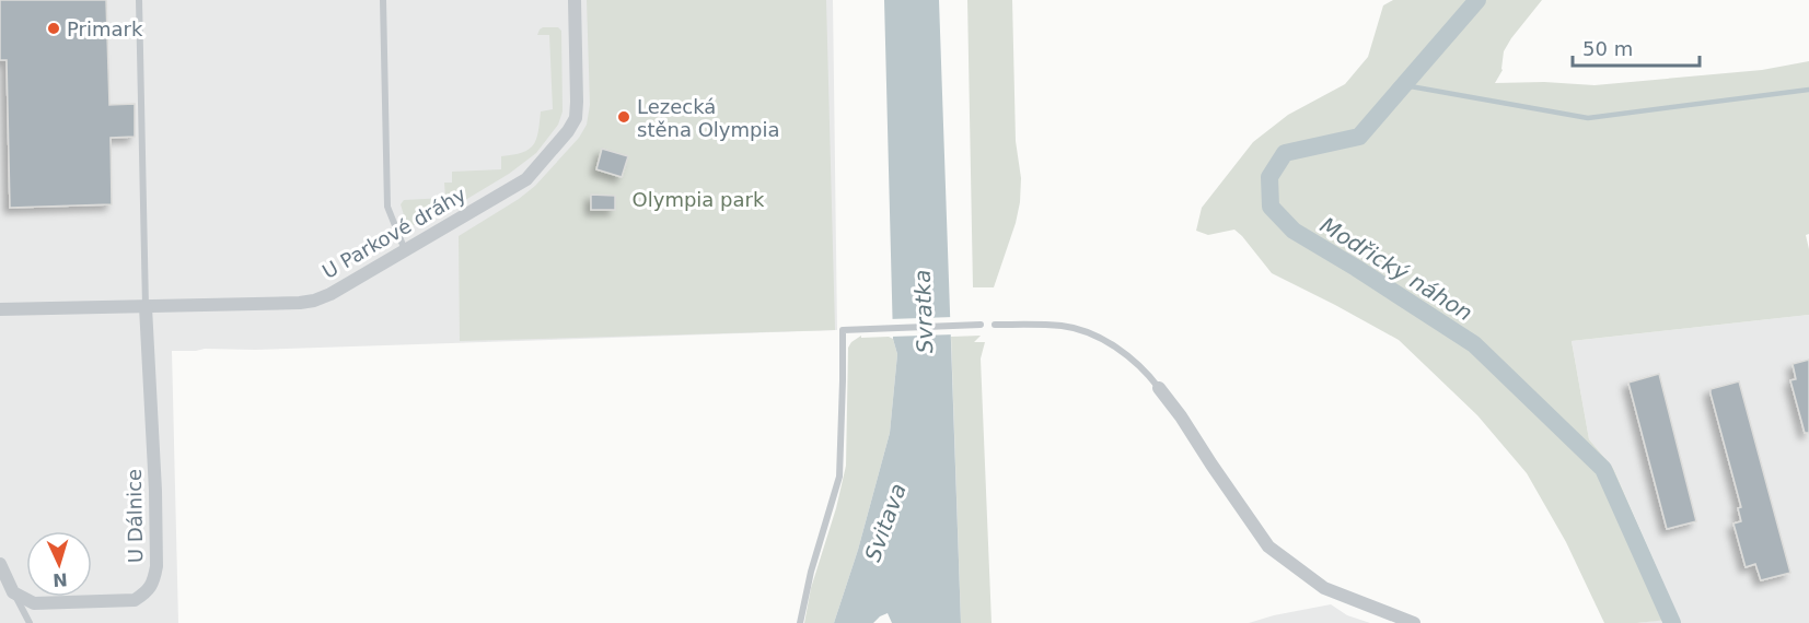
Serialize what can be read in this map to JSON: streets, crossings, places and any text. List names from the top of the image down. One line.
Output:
{"streets":{"street":["U Parkové dráhy","U Dálnice"]},"crossings":[["U Parkové dráhy","U Dálnice"]],"water":["Modřický náhon","Svratka","Svitava"],"parks":["Olympia park"],"places":["Primark","Lezecká stěna Olympia"],"scale_bar":"50 m","north":"bottom"}
